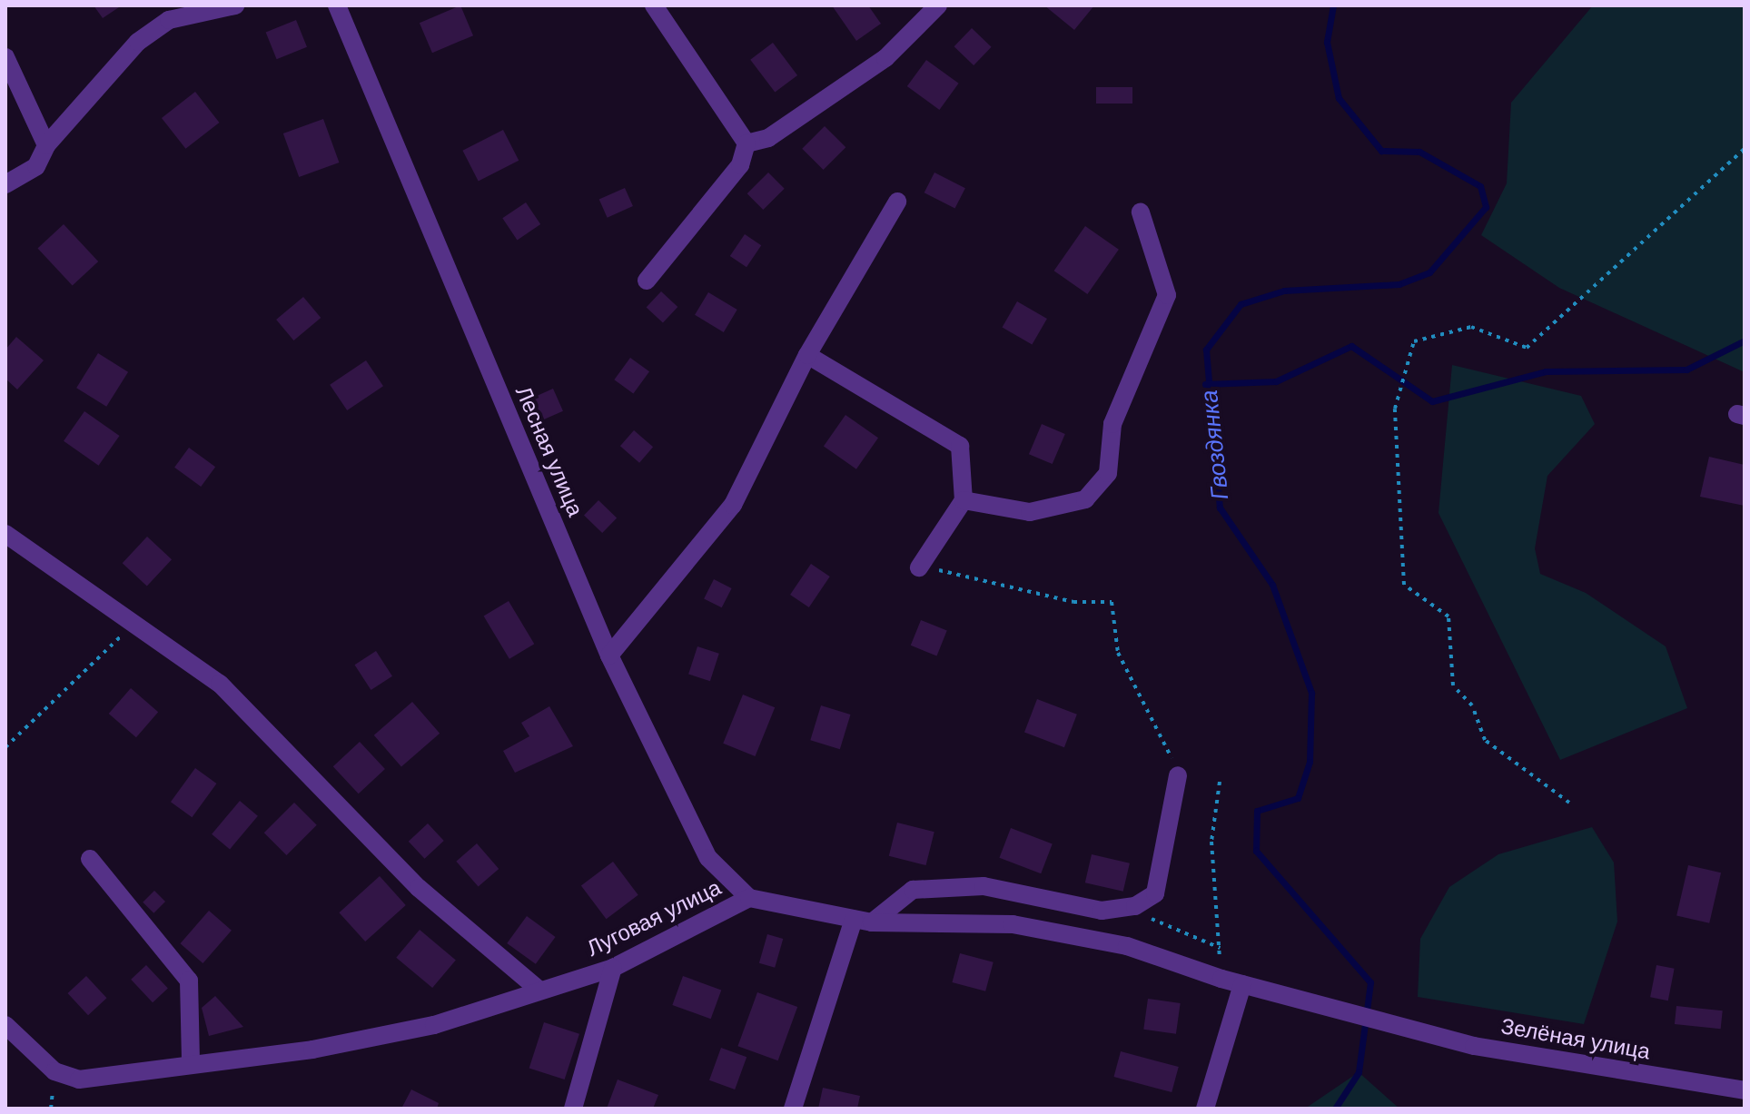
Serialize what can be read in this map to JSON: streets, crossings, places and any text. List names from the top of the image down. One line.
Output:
{"streets":{"street":["Лесная улица","Луговая улица","Зелёная улица"]},"crossings":[["Лесная улица","Луговая улица"],["Луговая улица","Зелёная улица"]],"water":["Гвоздянка"]}
